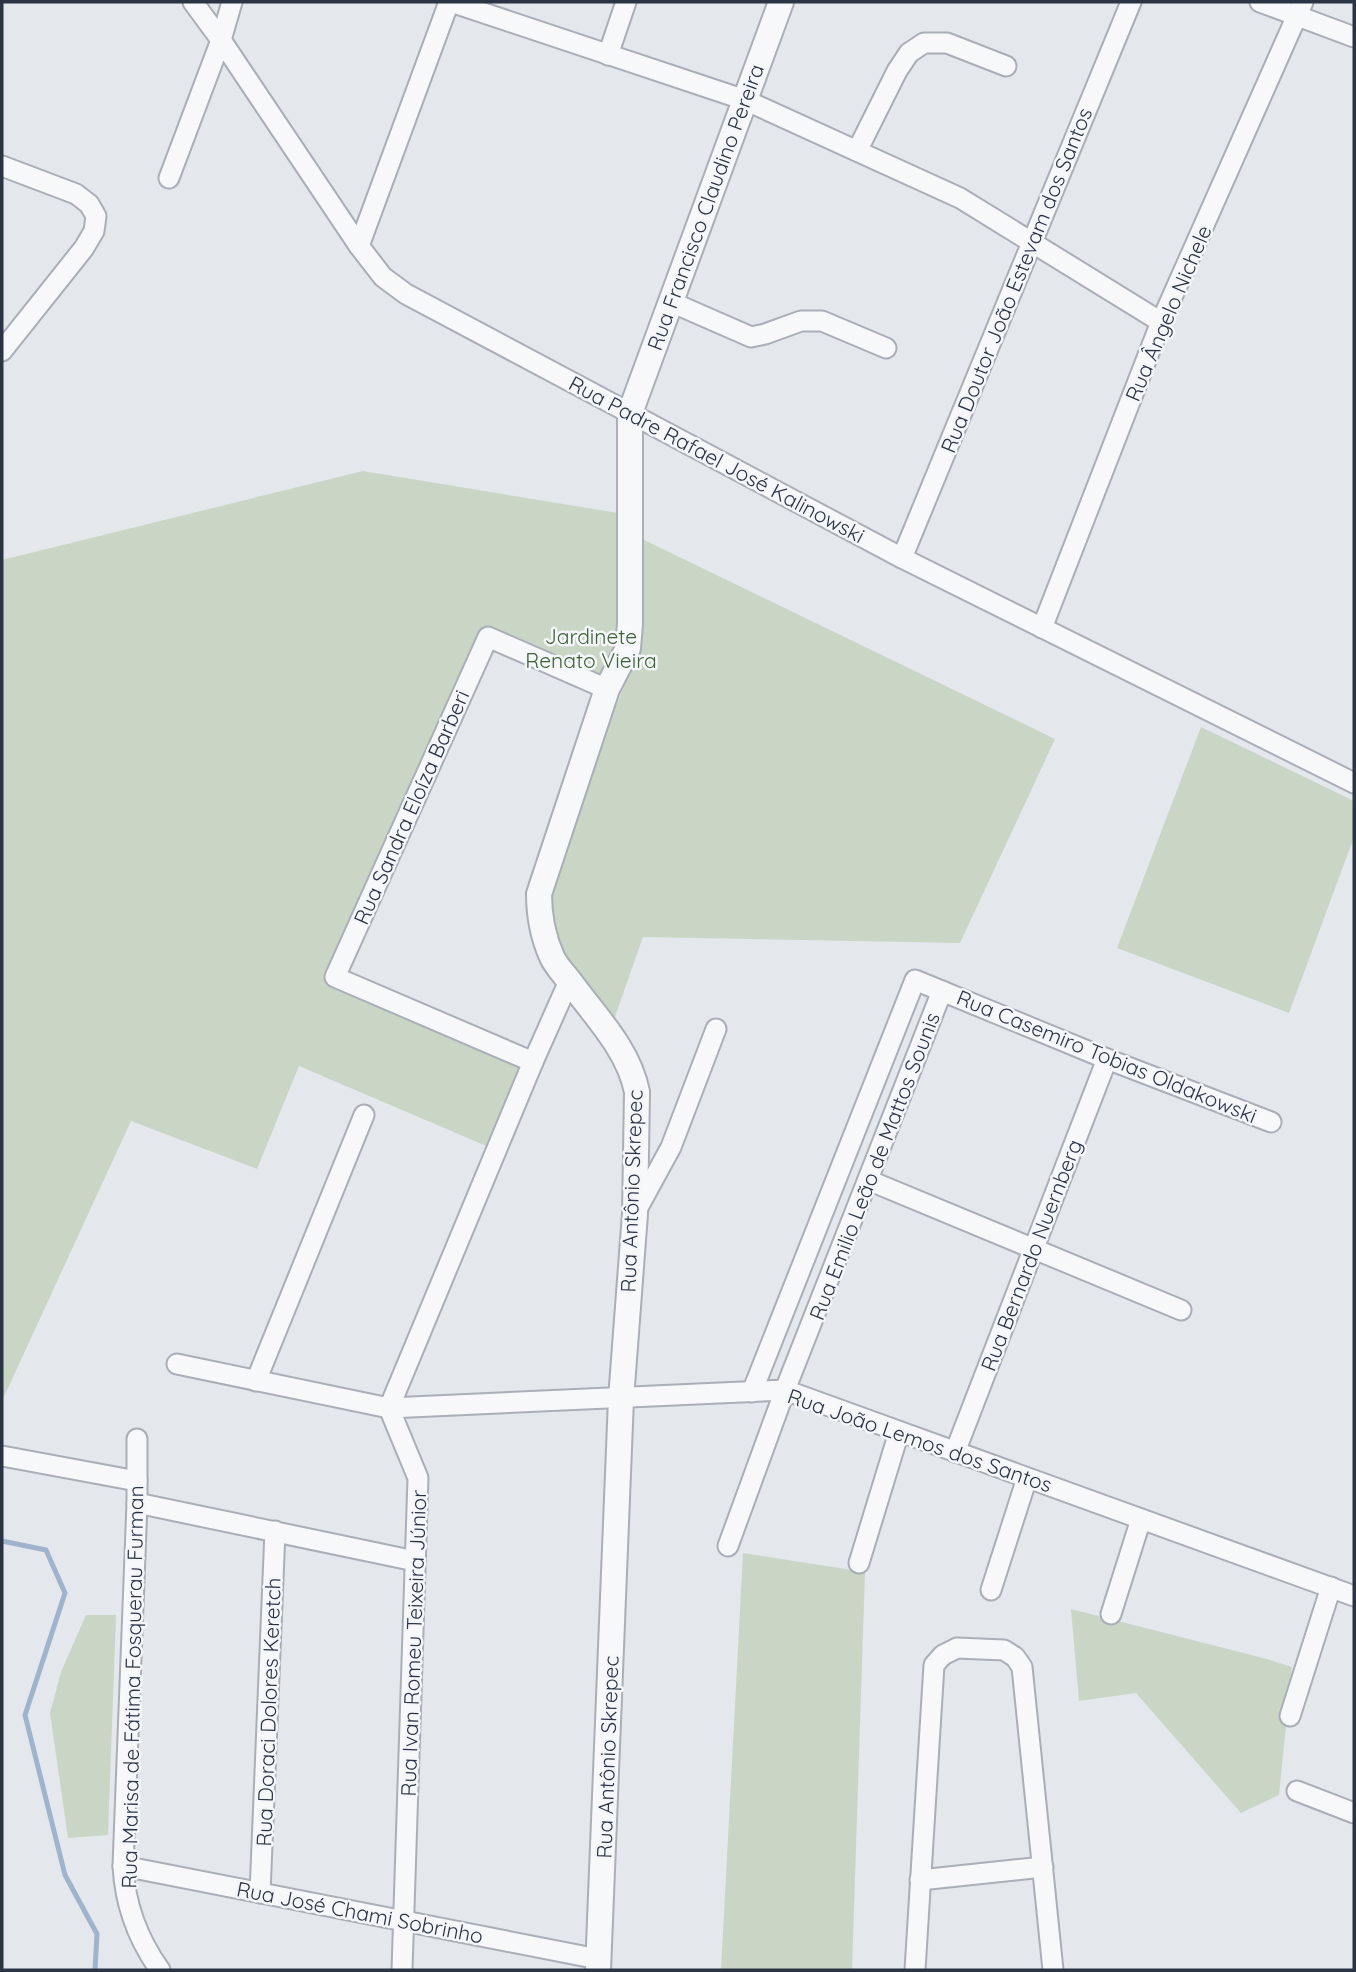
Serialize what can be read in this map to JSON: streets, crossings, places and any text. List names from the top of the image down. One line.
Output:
{"streets":{"street":["Rua Francisco Claudino Pereira","Rua Doutor João Estevam dos Santos","Rua Ângelo Nichele","Rua Padre Rafael José Kalinowski","Rua Sandra Eloíza Barberi","Rua Casemiro Tobias Oldakowski","Rua Emilio Leão de Mattos Sounis","Rua Antônio Skrepec","Rua Bernardo Nuernberg","Rua João Lemos dos Santos","Rua Ivan Romeu Teixeira Júnior","Rua Marisa de Fátima Fosquerau Furman","Rua Doraci Dolores Keretch","Rua José Chami Sobrinho"]},"crossings":[["Rua Francisco Claudino Pereira","Rua Padre Rafael José Kalinowski"],["Rua Francisco Claudino Pereira","Rua Antônio Skrepec"],["Rua Doutor João Estevam dos Santos","Rua Padre Rafael José Kalinowski"],["Rua Ângelo Nichele","Rua Padre Rafael José Kalinowski"],["Rua Padre Rafael José Kalinowski","Rua Antônio Skrepec"],["Rua Sandra Eloíza Barberi","Rua Antônio Skrepec"],["Rua Casemiro Tobias Oldakowski","Rua Emilio Leão de Mattos Sounis"],["Rua Casemiro Tobias Oldakowski","Rua Bernardo Nuernberg"],["Rua Emilio Leão de Mattos Sounis","Rua João Lemos dos Santos"],["Rua Antônio Skrepec","Rua João Lemos dos Santos"],["Rua Antônio Skrepec","Rua José Chami Sobrinho"],["Rua Bernardo Nuernberg","Rua João Lemos dos Santos"],["Rua João Lemos dos Santos","Rua Ivan Romeu Teixeira Júnior"],["Rua Ivan Romeu Teixeira Júnior","Rua José Chami Sobrinho"],["Rua Marisa de Fátima Fosquerau Furman","Rua José Chami Sobrinho"],["Rua Doraci Dolores Keretch","Rua José Chami Sobrinho"]],"parks":["Jardinete Renato Vieira"]}
